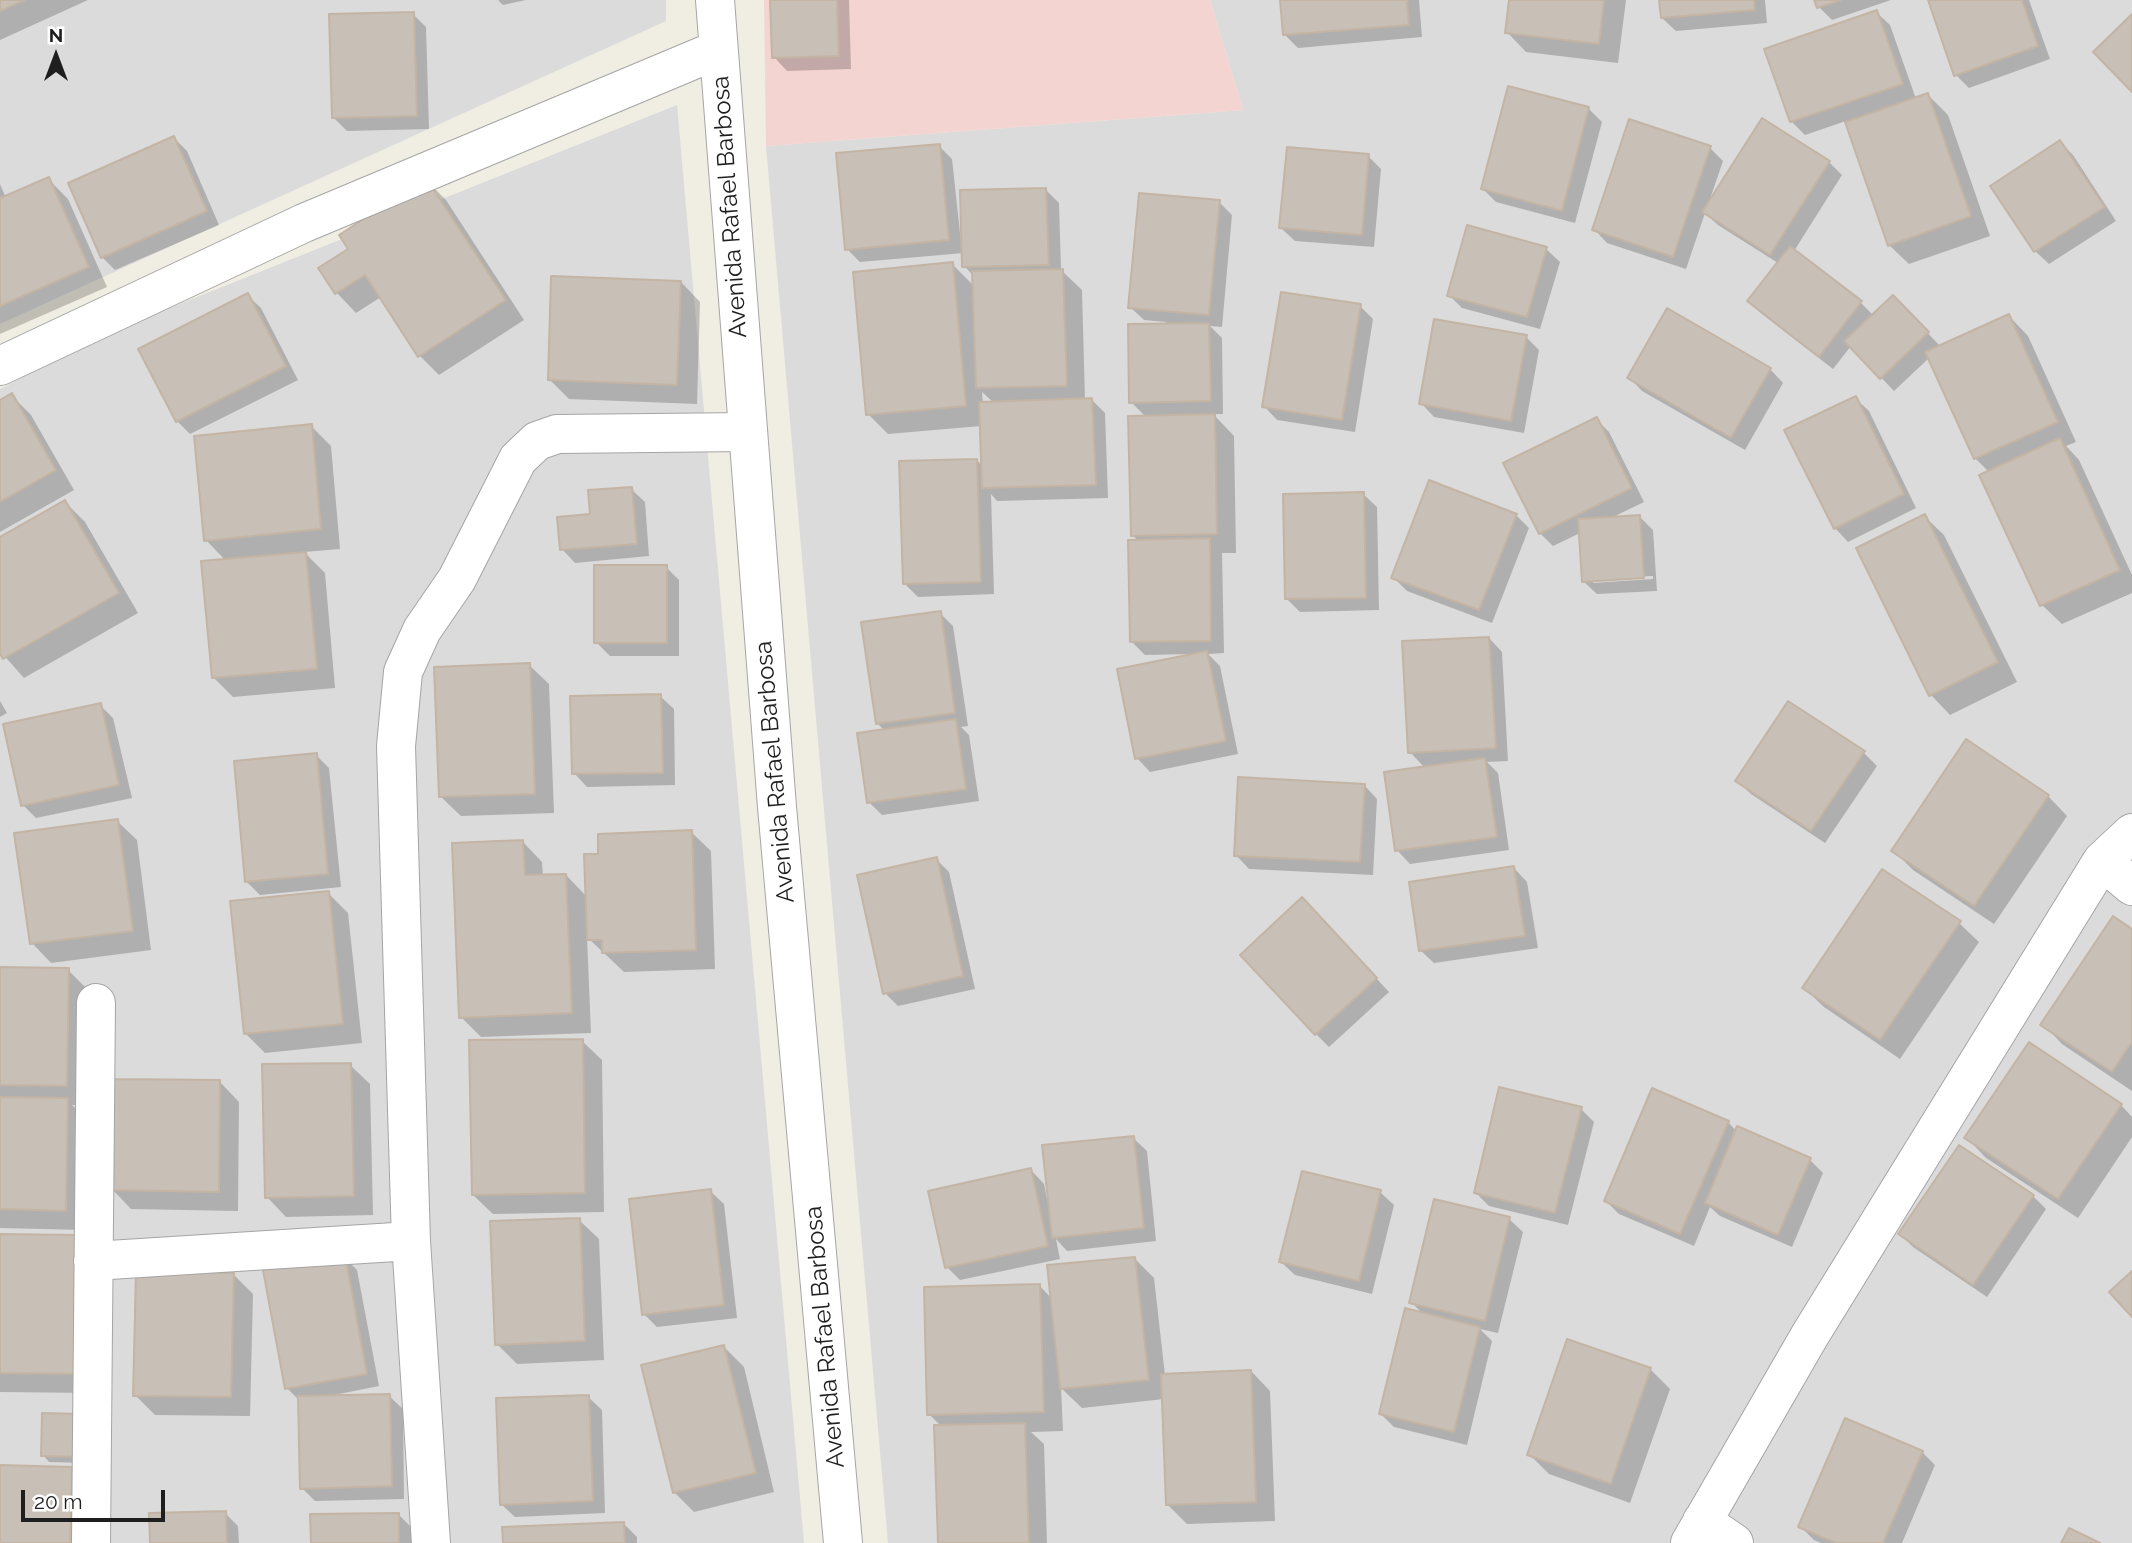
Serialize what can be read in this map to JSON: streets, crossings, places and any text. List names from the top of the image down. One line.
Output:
{"streets":{"street":["Avenida Rafael Barbosa"]},"scale_bar":"20 m","north":"top"}
